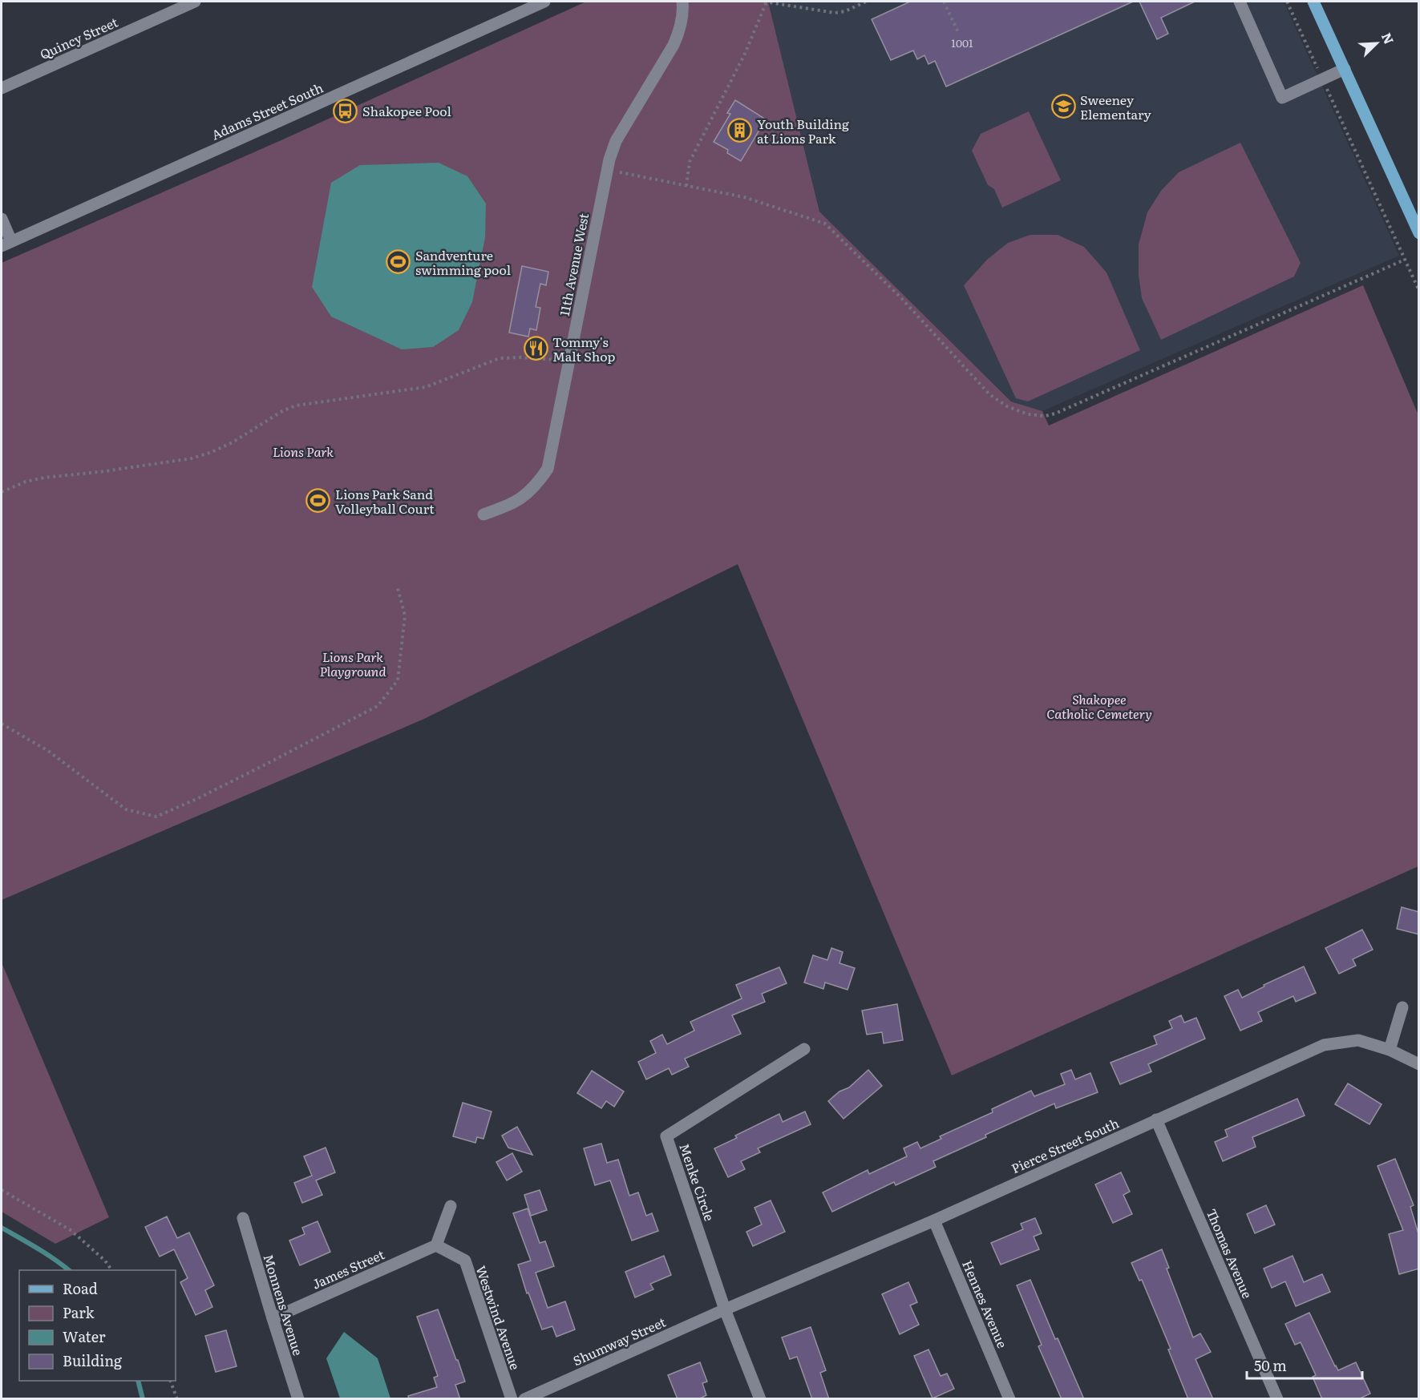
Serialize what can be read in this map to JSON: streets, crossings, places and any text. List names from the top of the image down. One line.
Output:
{"streets":{"street":["Quincy Street","Adams Street South","11th Avenue West","Pierce Street South","Menke Circle","Thomas Avenue","James Street","Hennes Avenue","Monnens Avenue","Westwind Avenue","Shumway Street"]},"crossings":[["Pierce Street South","Menke Circle"],["Pierce Street South","Thomas Avenue"],["Pierce Street South","Hennes Avenue"],["Pierce Street South","Shumway Street"],["Menke Circle","Shumway Street"],["James Street","Monnens Avenue"],["James Street","Westwind Avenue"]],"parks":["Lions Park","Lions Park Playground","Shakopee Catholic Cemetery"],"places":{"school or university":["Sweeney Elementary"],"bus stop":["Shakopee Pool"],"building":["Youth Building at Lions Park"],"sports":["Sandventure swimming pool","Lions Park Sand Volleyball Court"],"restaurant":["Tommy's Malt Shop"]},"house_numbers":["1001"],"legend":["Road","Park","Water","Building"],"scale_bar":"50 m","north":"top right"}
